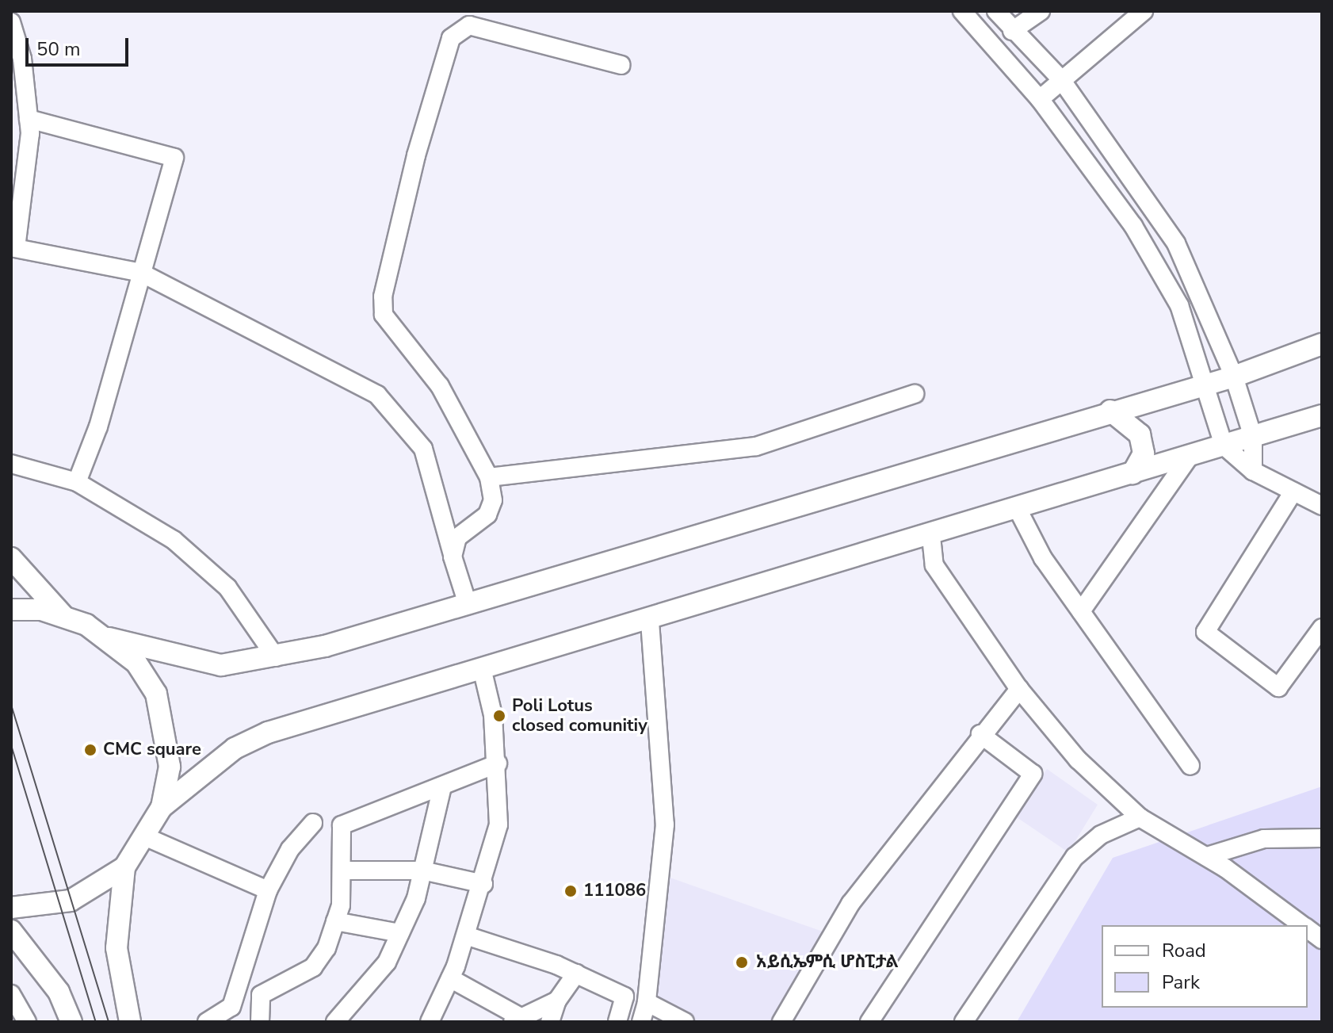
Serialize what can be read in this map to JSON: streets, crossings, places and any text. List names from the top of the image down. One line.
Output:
{"places":["Poli Lotus closed comunitiy","CMC square","111086","አይሲኤምሲ ሆስፒታል"],"legend":["Road","Park"],"scale_bar":"50 m"}
